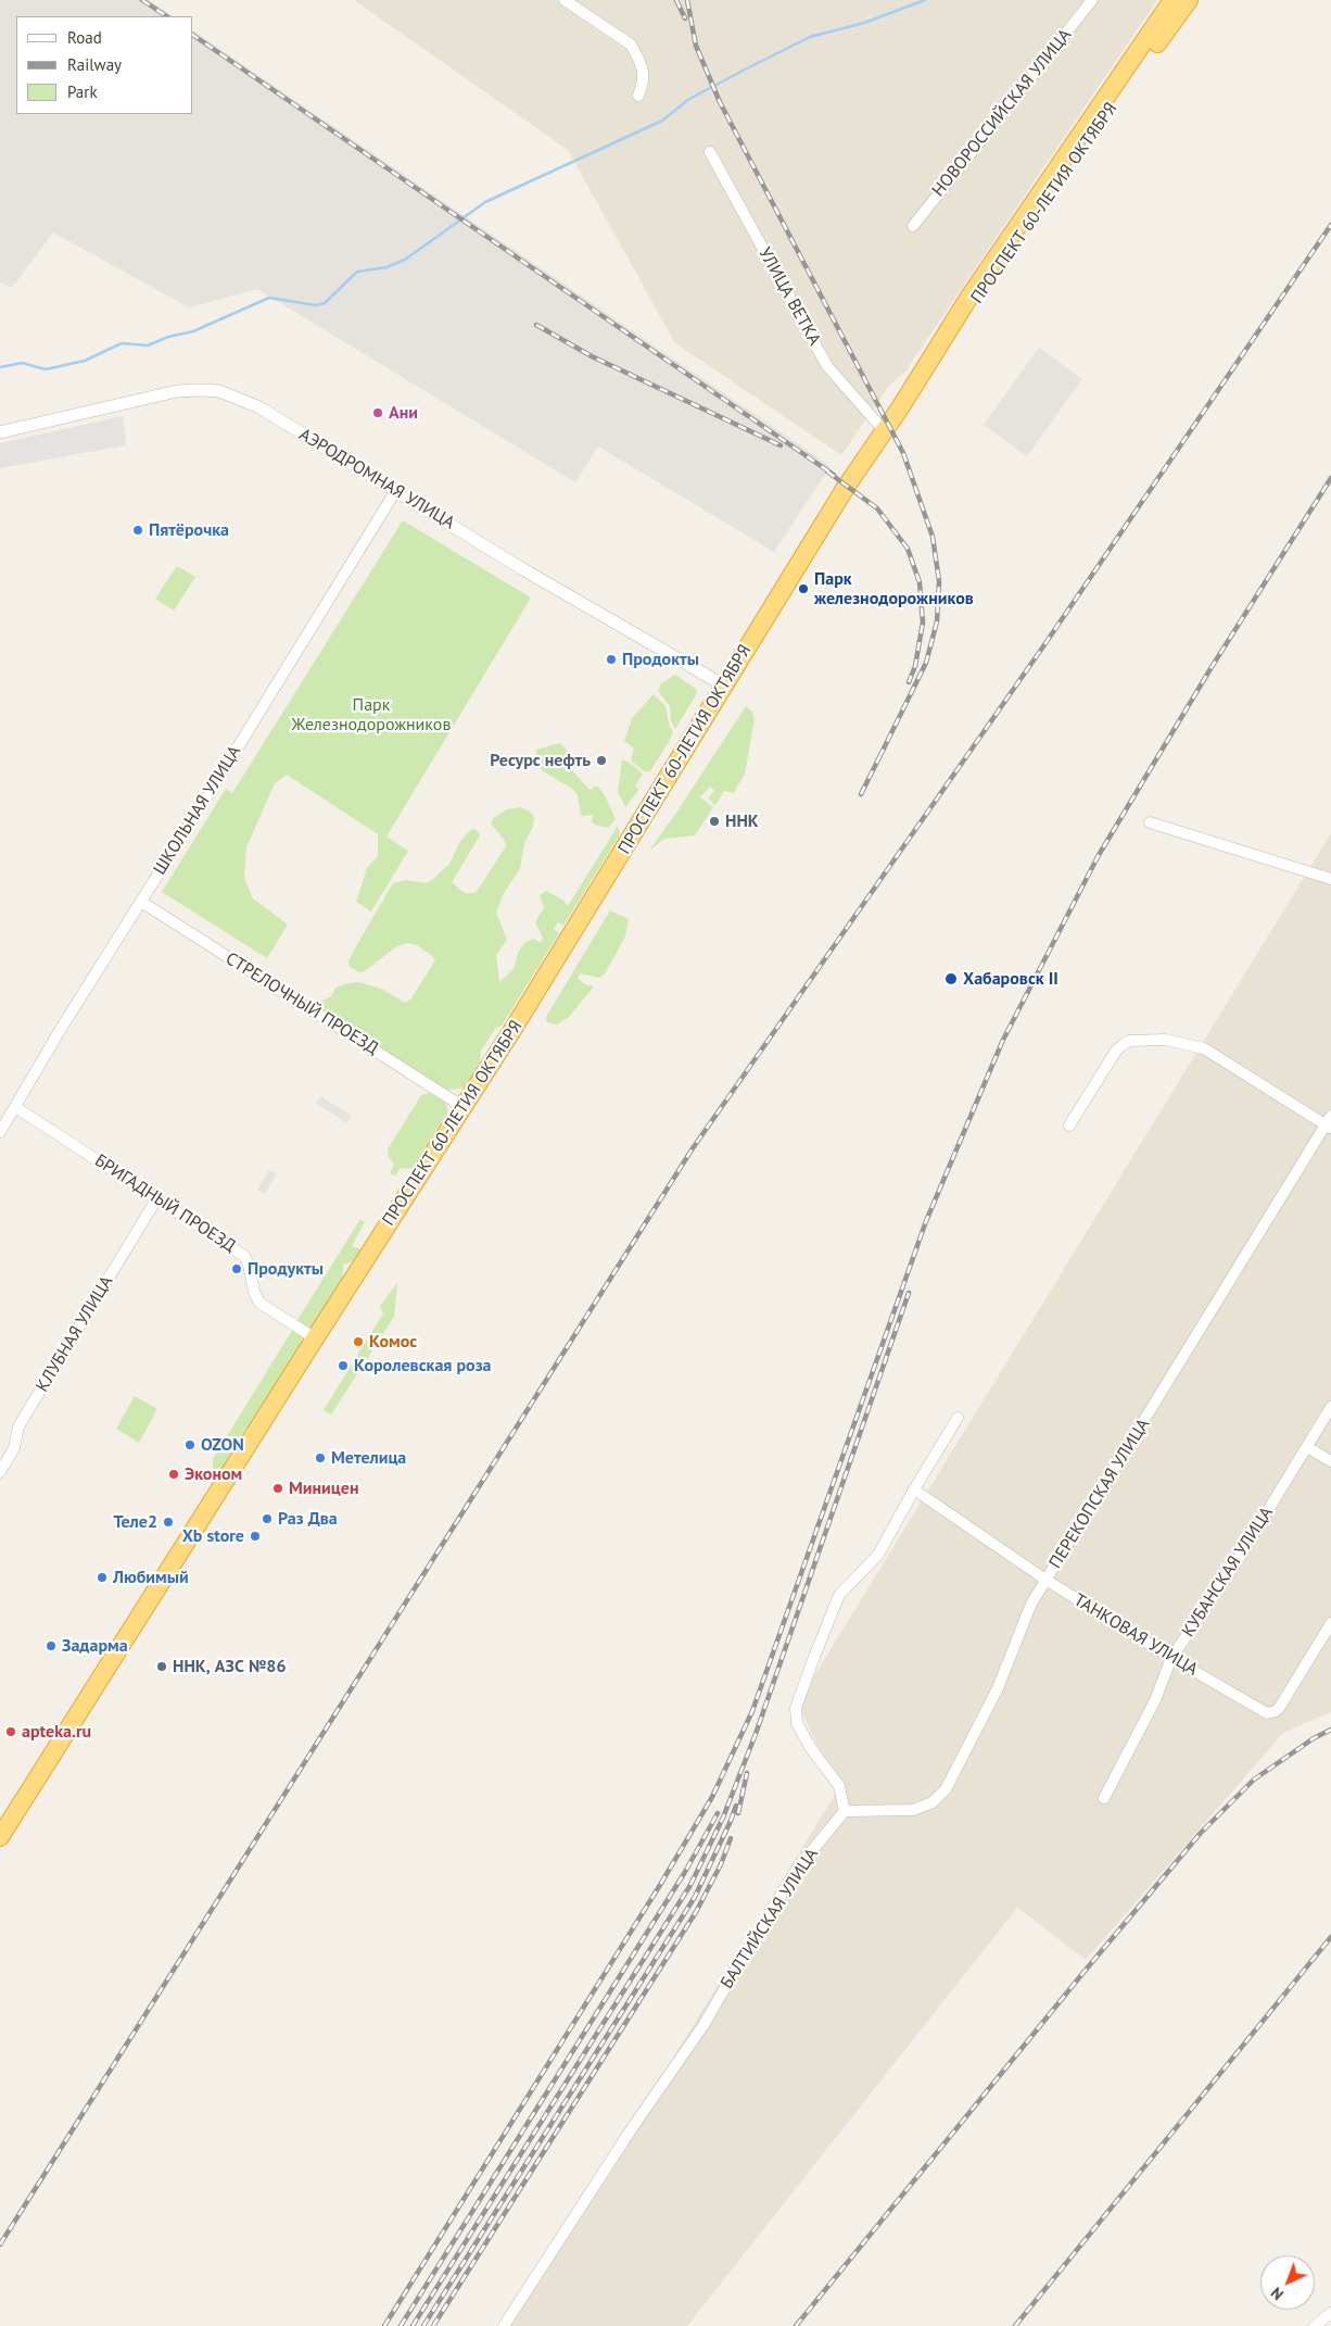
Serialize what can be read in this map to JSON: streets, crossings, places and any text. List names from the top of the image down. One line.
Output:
{"streets":{"highway":["ПРОСПЕКТ 60-ЛЕТИЯ ОКТЯБРЯ"],"street":["НОВОРОССИЙСКАЯ УЛИЦА","УЛИЦА ВЕТКА","АЭРОДРОМНАЯ УЛИЦА","ШКОЛЬНАЯ УЛИЦА","СТРЕЛОЧНЫЙ ПРОЕЗД","БРИГАДНЫЙ ПРОЕЗД","КЛУБНАЯ УЛИЦА","ПЕРЕКОПСКАЯ УЛИЦА","КУБАНСКАЯ УЛИЦА","ТАНКОВАЯ УЛИЦА","БАЛТИЙСКАЯ УЛИЦА"]},"crossings":[["ПРОСПЕКТ 60-ЛЕТИЯ ОКТЯБРЯ","УЛИЦА ВЕТКА"],["ПРОСПЕКТ 60-ЛЕТИЯ ОКТЯБРЯ","АЭРОДРОМНАЯ УЛИЦА"],["ПРОСПЕКТ 60-ЛЕТИЯ ОКТЯБРЯ","СТРЕЛОЧНЫЙ ПРОЕЗД"],["ПРОСПЕКТ 60-ЛЕТИЯ ОКТЯБРЯ","БРИГАДНЫЙ ПРОЕЗД"],["АЭРОДРОМНАЯ УЛИЦА","ШКОЛЬНАЯ УЛИЦА"],["ШКОЛЬНАЯ УЛИЦА","СТРЕЛОЧНЫЙ ПРОЕЗД"],["ШКОЛЬНАЯ УЛИЦА","БРИГАДНЫЙ ПРОЕЗД"],["БРИГАДНЫЙ ПРОЕЗД","КЛУБНАЯ УЛИЦА"],["ПЕРЕКОПСКАЯ УЛИЦА","ТАНКОВАЯ УЛИЦА"],["ПЕРЕКОПСКАЯ УЛИЦА","БАЛТИЙСКАЯ УЛИЦА"],["КУБАНСКАЯ УЛИЦА","ТАНКОВАЯ УЛИЦА"]],"parks":["Парк Железнодорожников"],"places":["Ани","Пятёрочка","Парк железнодорожников","Продокты","Ресурс нефть","ННК","Хабаровск II","Продукты","Комос","Королевская роза","OZON","Метелица","Эконом","Миницен","Раз Два","Теле2","Xb store","Любимый","Задарма","ННК, АЗС №86","apteka.ru"],"legend":["Road","Railway","Park"],"north":"bottom left"}
